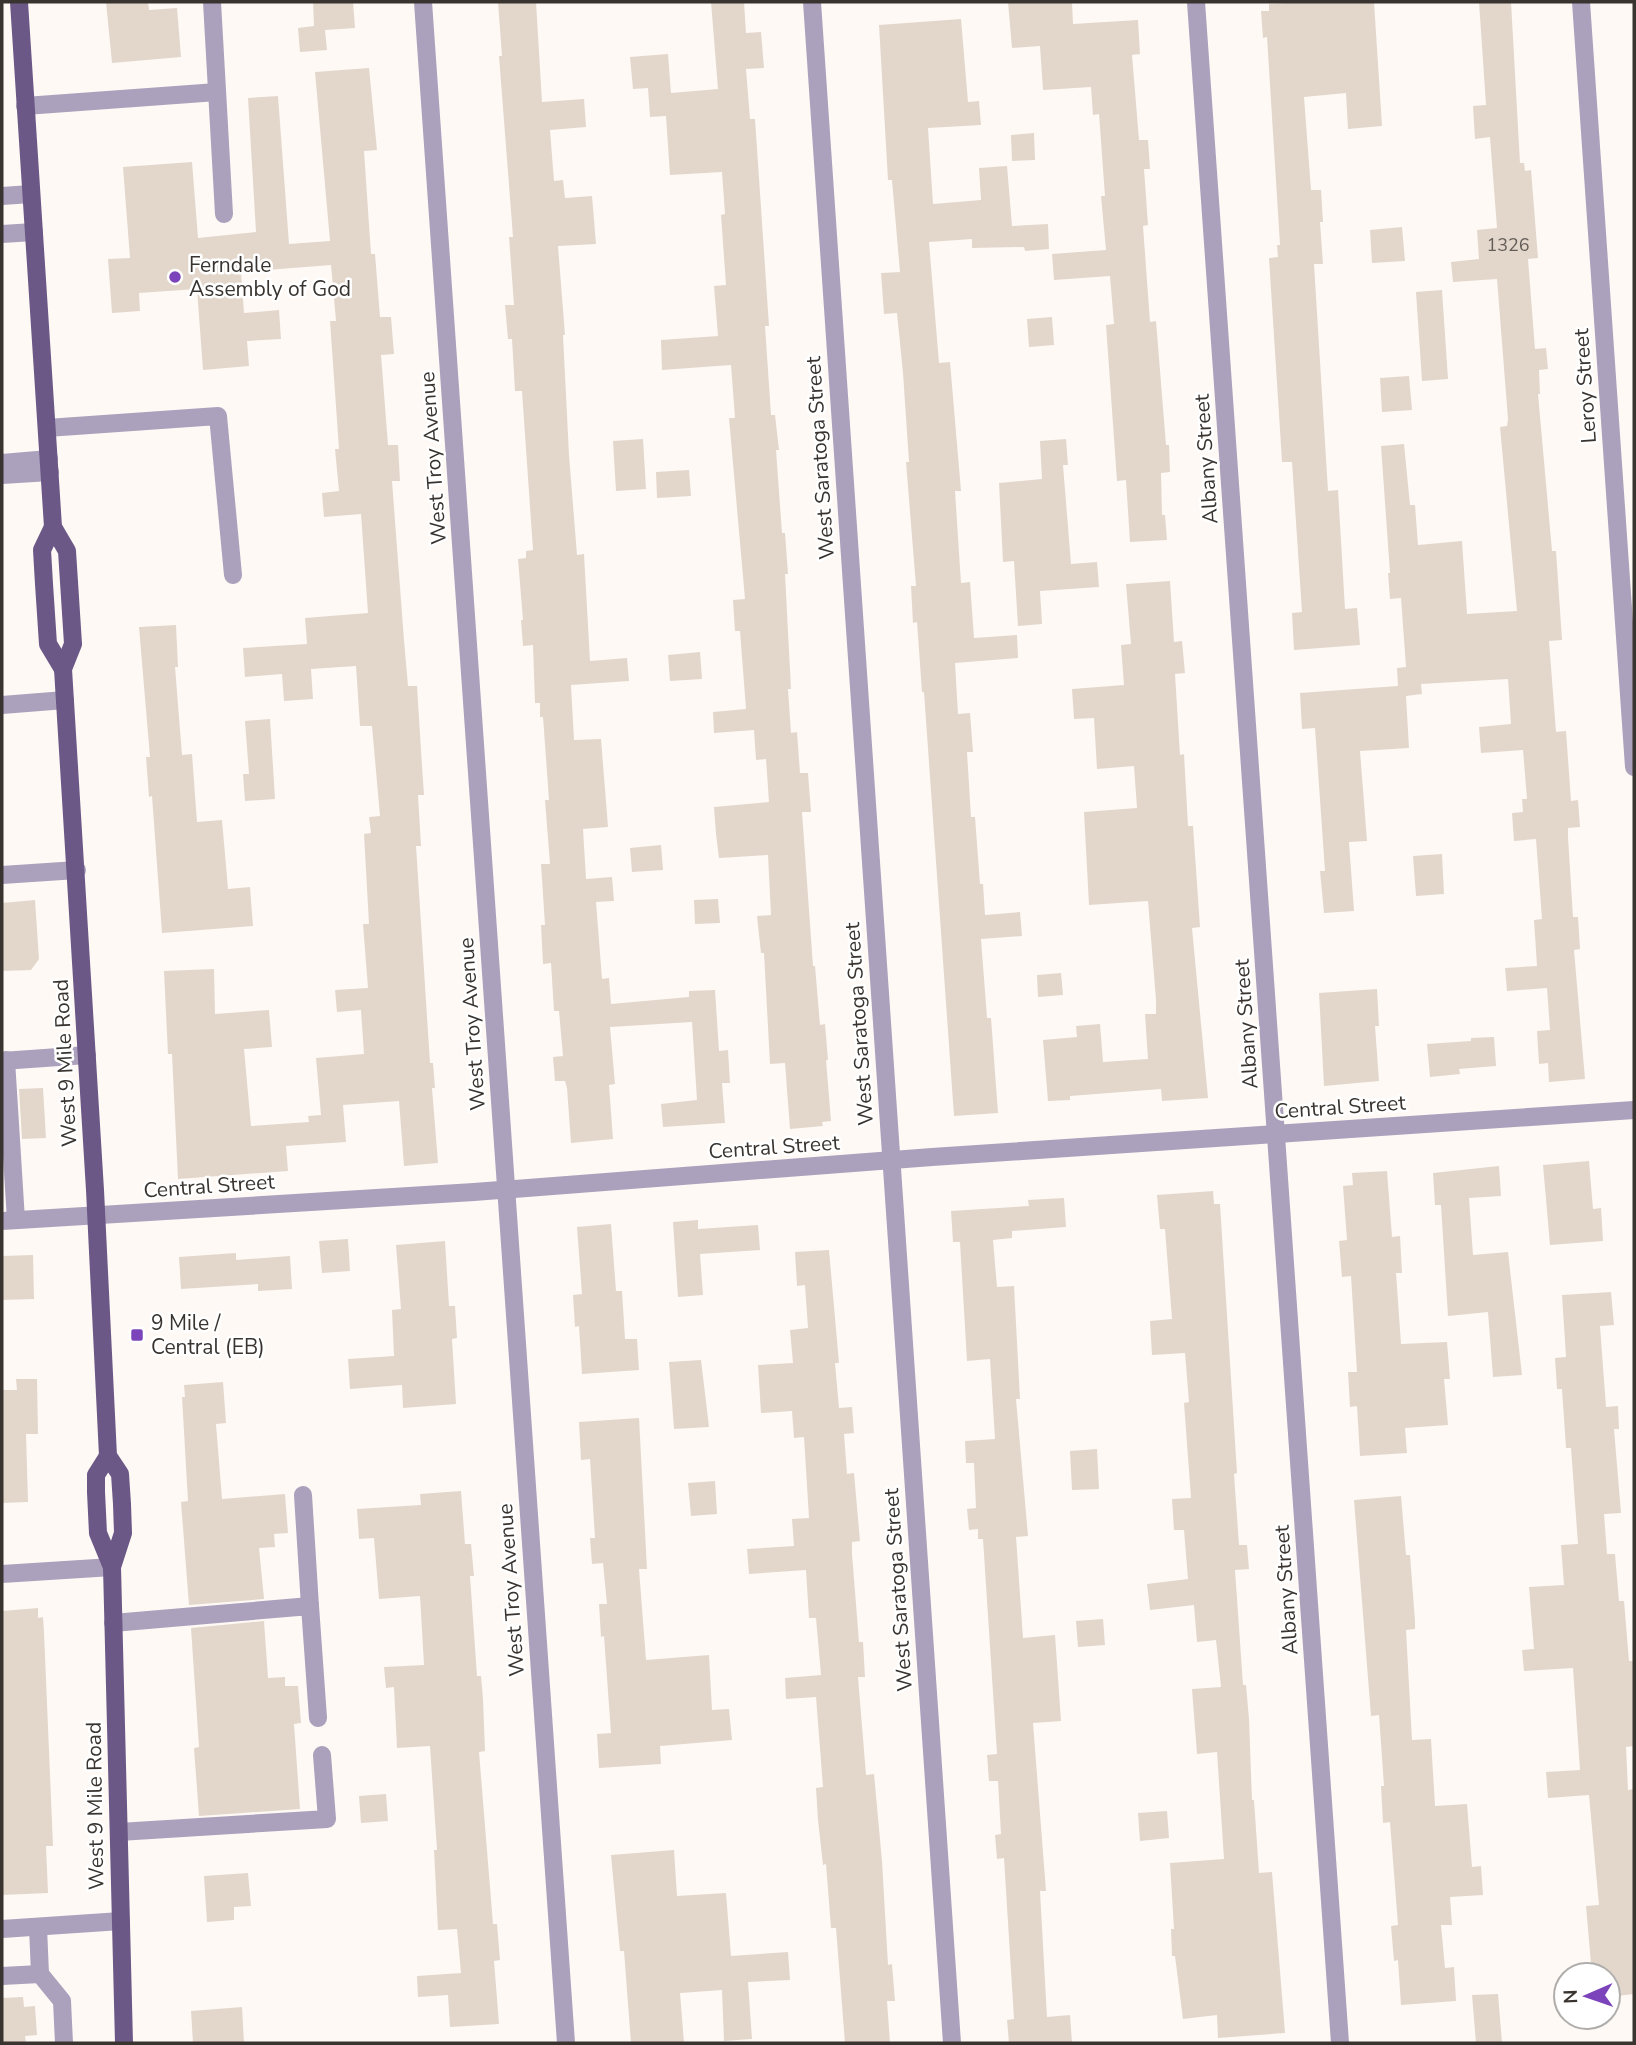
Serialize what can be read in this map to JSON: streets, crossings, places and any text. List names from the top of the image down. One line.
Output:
{"streets":{"main road":["West 9 Mile Road"],"street":["Leroy Street","West Troy Avenue","West Saratoga Street","Albany Street","Central Street"]},"crossings":[["West Troy Avenue","Central Street"],["West Saratoga Street","Central Street"],["Albany Street","Central Street"],["West 9 Mile Road","Central Street"]],"places":{"other":["Ferndale Assembly of God"],"transit":["9 Mile / Central (EB)"]},"house_numbers":["1326"],"north":"left"}
